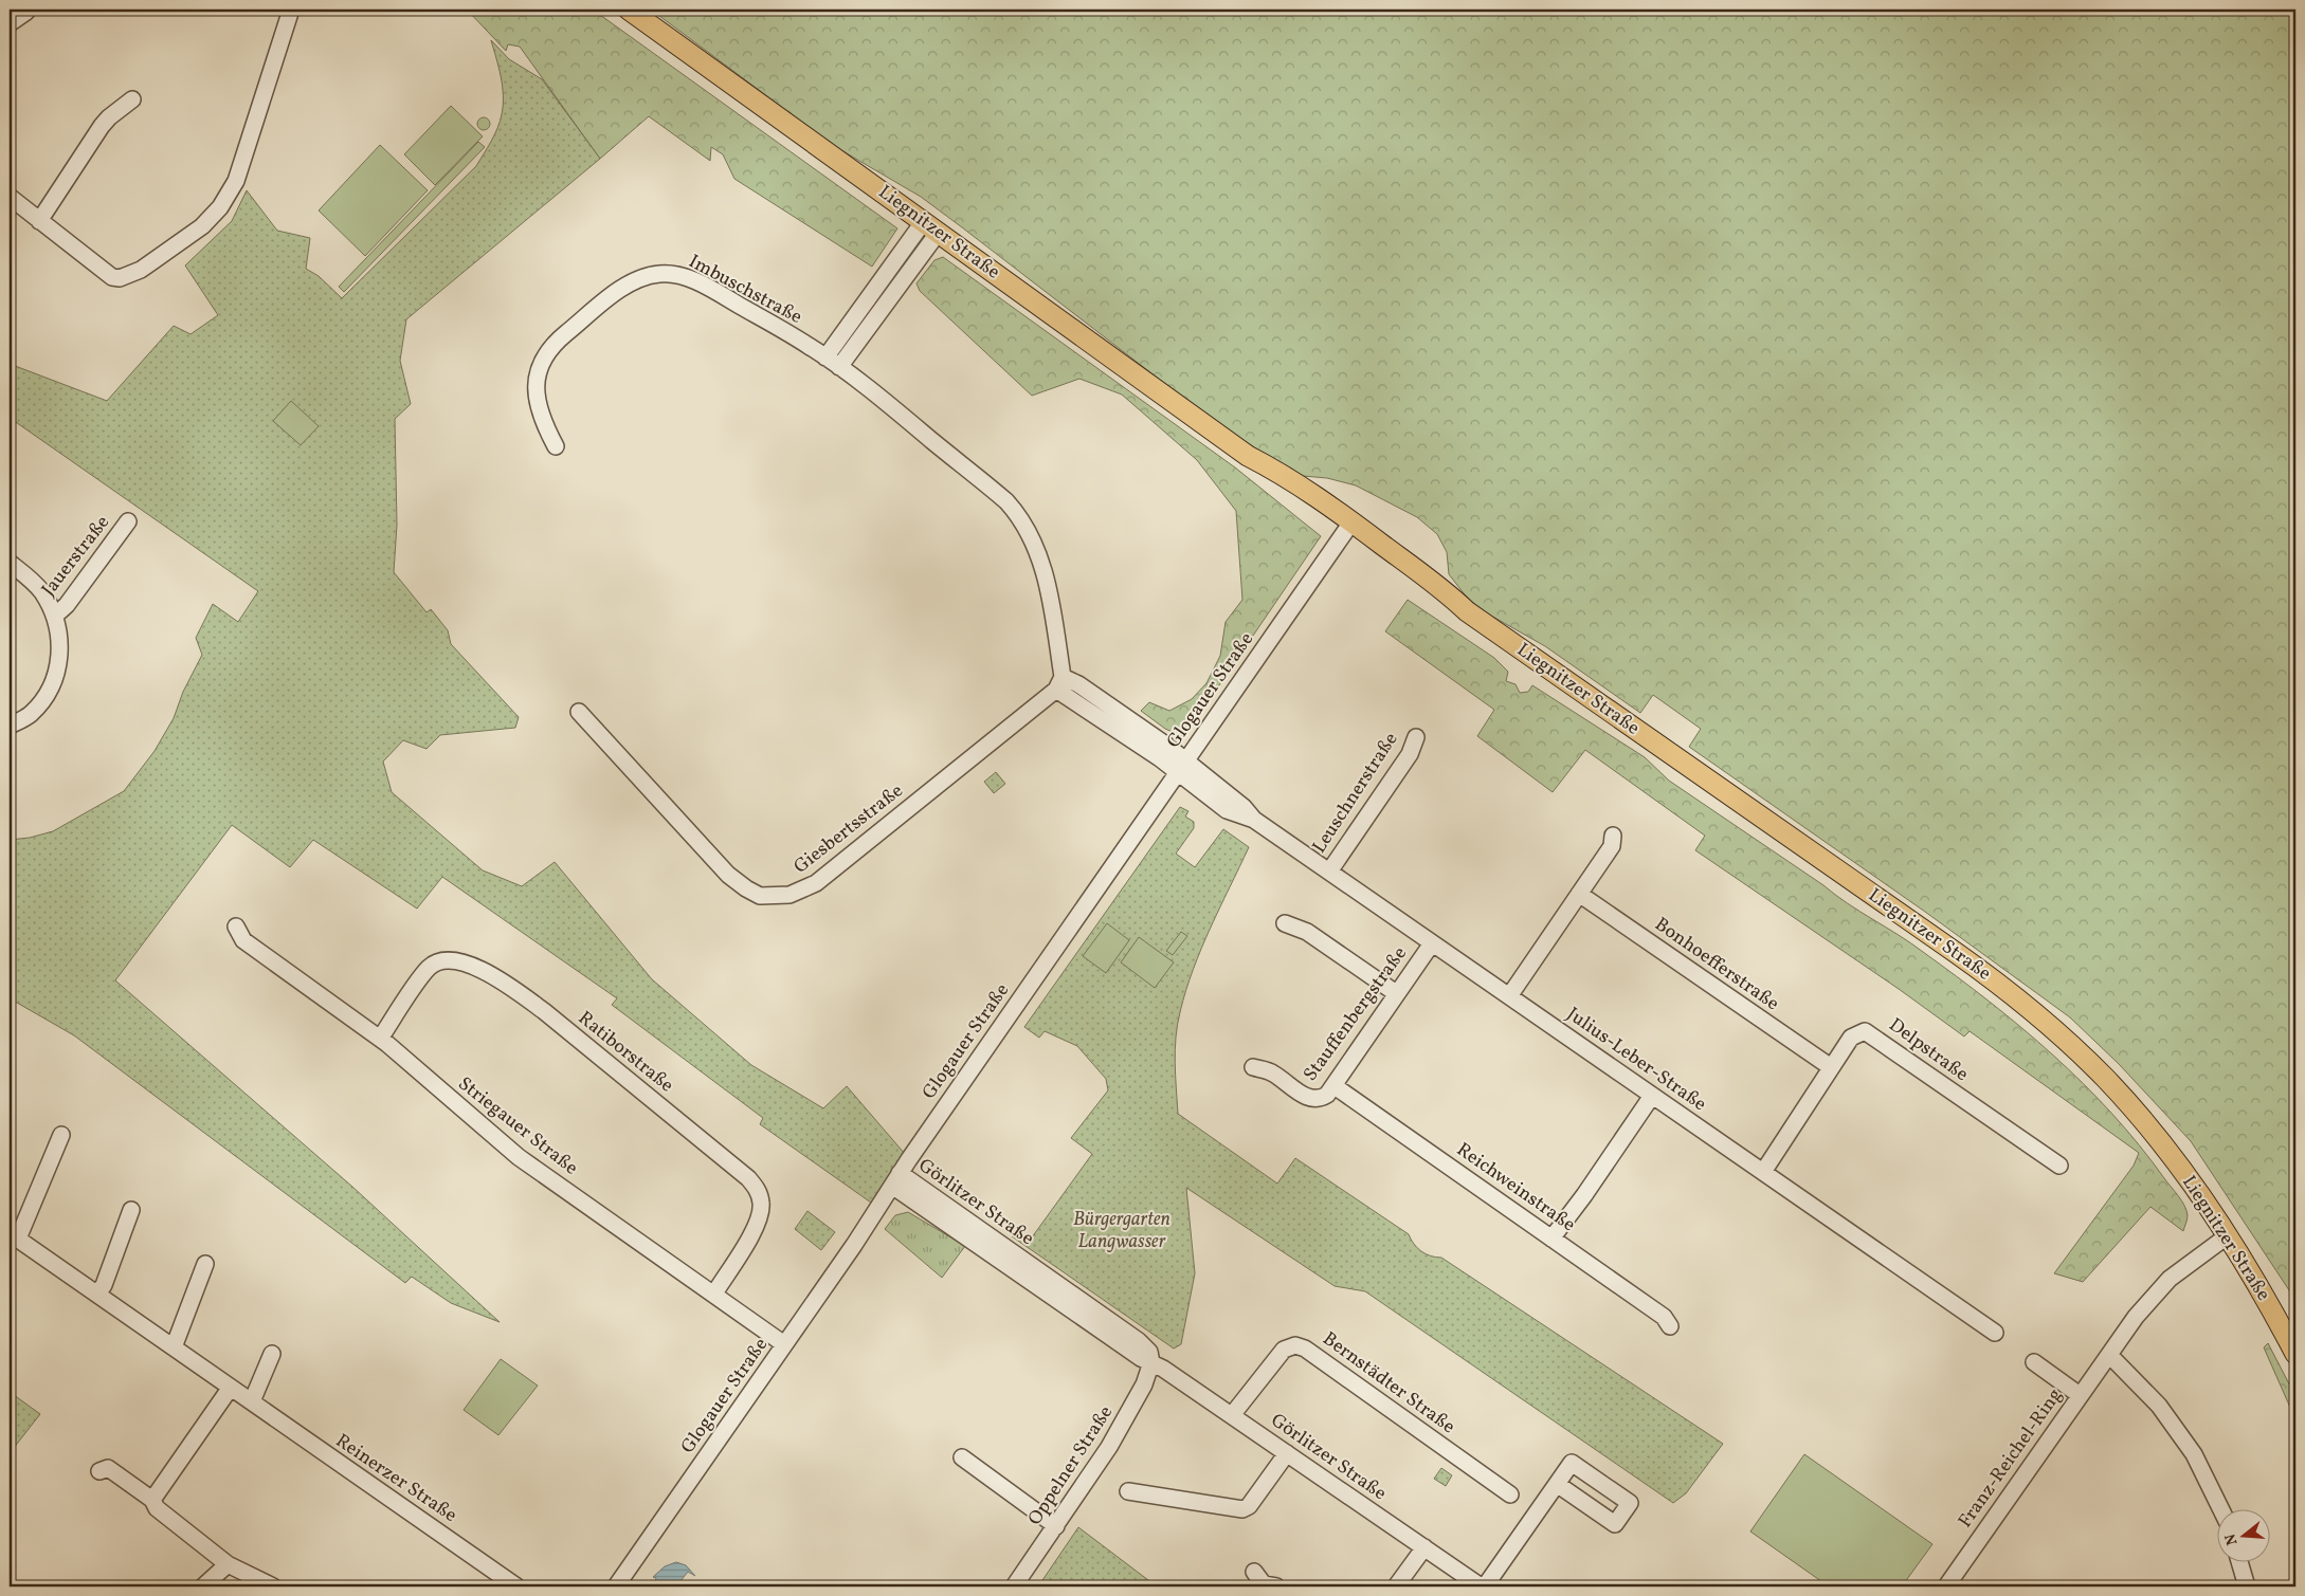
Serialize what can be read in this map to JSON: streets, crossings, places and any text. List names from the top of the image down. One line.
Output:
{"streets":{"main road":["Liegnitzer Straße"],"street":["Imbuschstraße","Jauerstraße","Glogauer Straße","Leuschnerstraße","Giesbertsstraße","Bonhoefferstraße","Stauffenbergstraße","Delpstraße","Ratiborstraße","Julius-Leber-Straße","Striegauer Straße","Reichweinstraße","Görlitzer Straße","Bernstädter Straße","Franz-Reichel-Ring","Oppelner Straße","Reinerzer Straße"]},"crossings":[["Liegnitzer Straße","Glogauer Straße"],["Liegnitzer Straße","Franz-Reichel-Ring"],["Imbuschstraße","Giesbertsstraße"],["Glogauer Straße","Julius-Leber-Straße"],["Glogauer Straße","Striegauer Straße"],["Glogauer Straße","Görlitzer Straße"],["Leuschnerstraße","Julius-Leber-Straße"],["Bonhoefferstraße","Delpstraße"],["Stauffenbergstraße","Julius-Leber-Straße"],["Stauffenbergstraße","Reichweinstraße"],["Delpstraße","Julius-Leber-Straße"],["Ratiborstraße","Striegauer Straße"],["Görlitzer Straße","Bernstädter Straße"],["Görlitzer Straße","Oppelner Straße"]],"parks":["Bürgergarten Langwasser"],"north":"left"}
